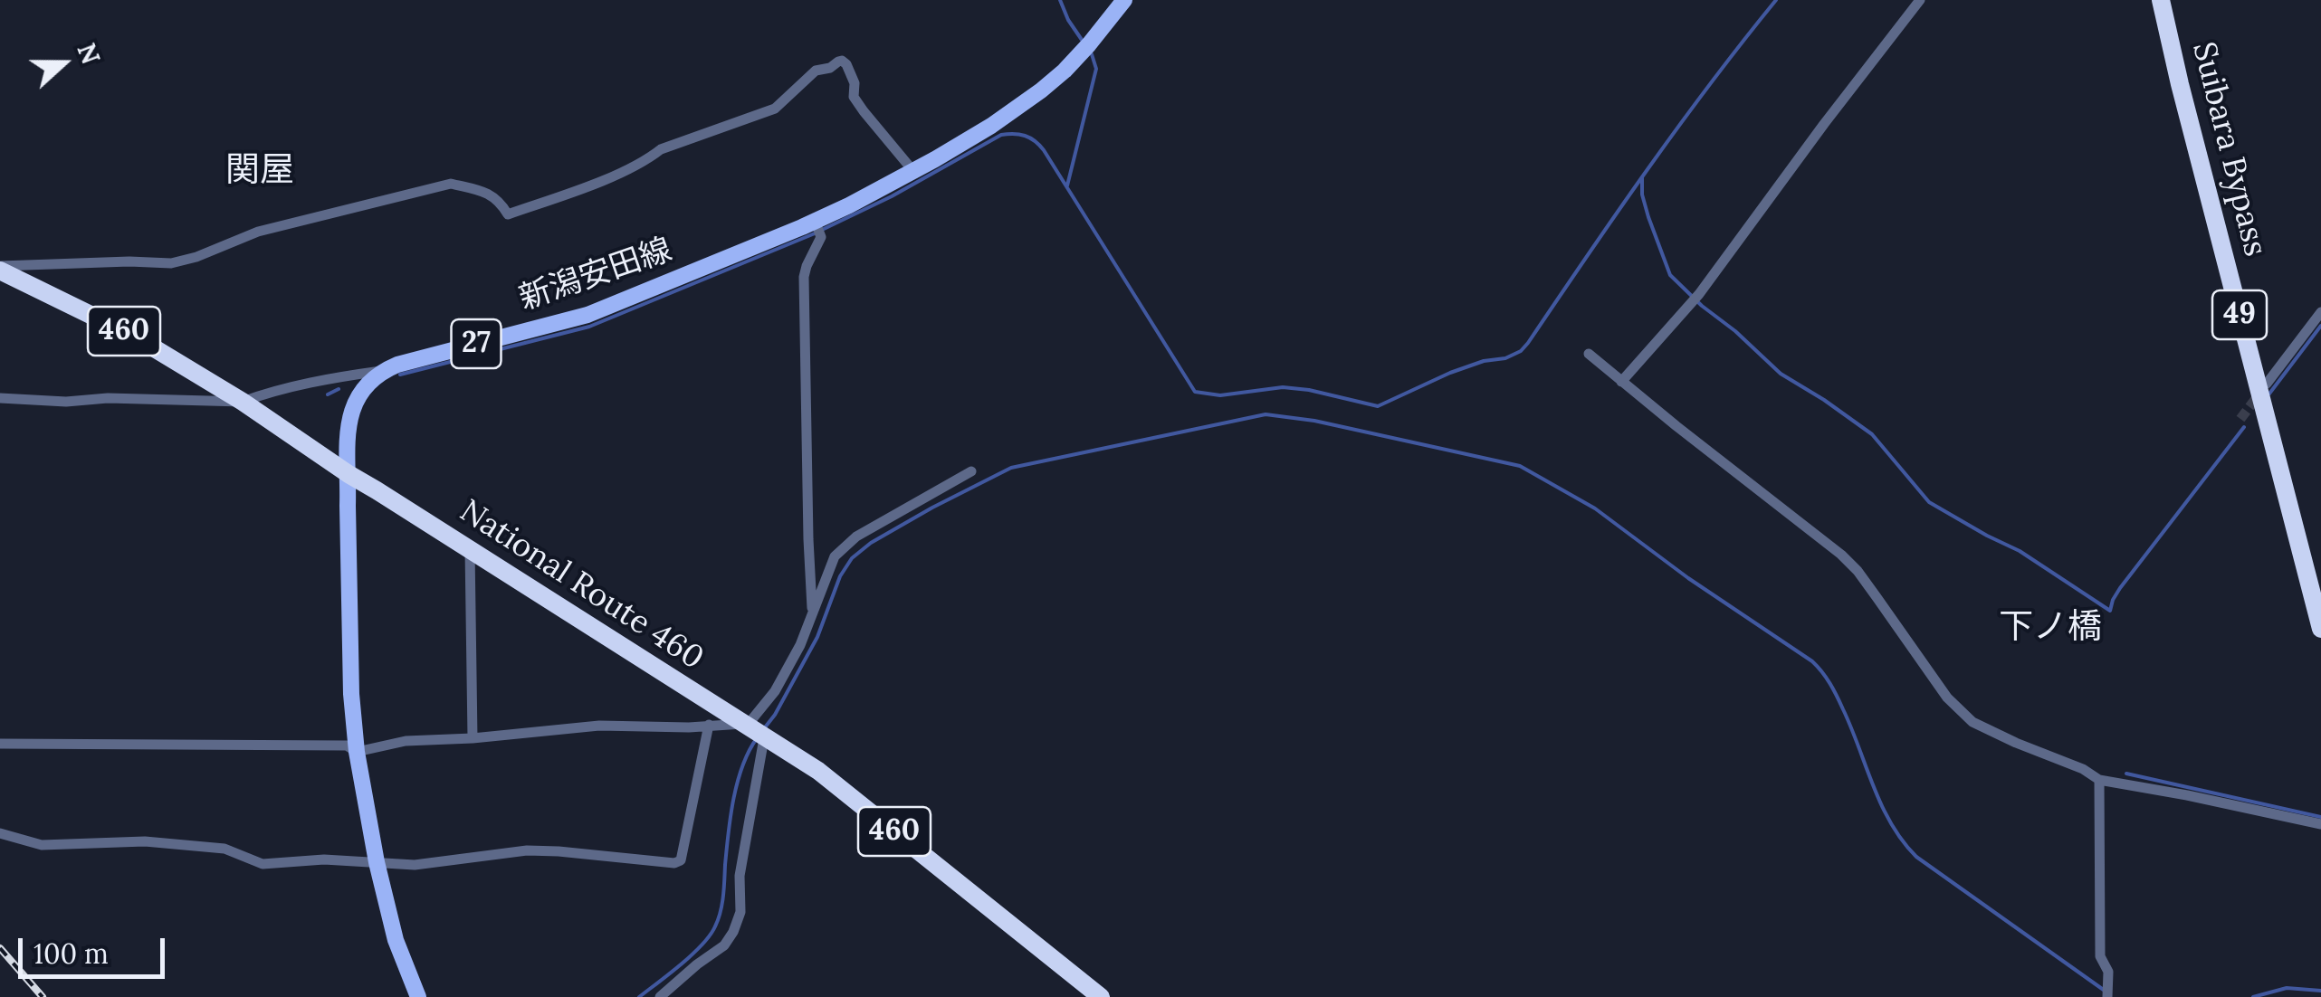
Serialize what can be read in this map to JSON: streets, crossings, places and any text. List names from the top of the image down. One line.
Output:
{"streets":{"highway":["Suibara Bypass","49","460","National Route 460"],"main road":["新潟安田線","27"]},"districts":["関屋","下ノ橋"],"scale_bar":"100 m","north":"right"}
